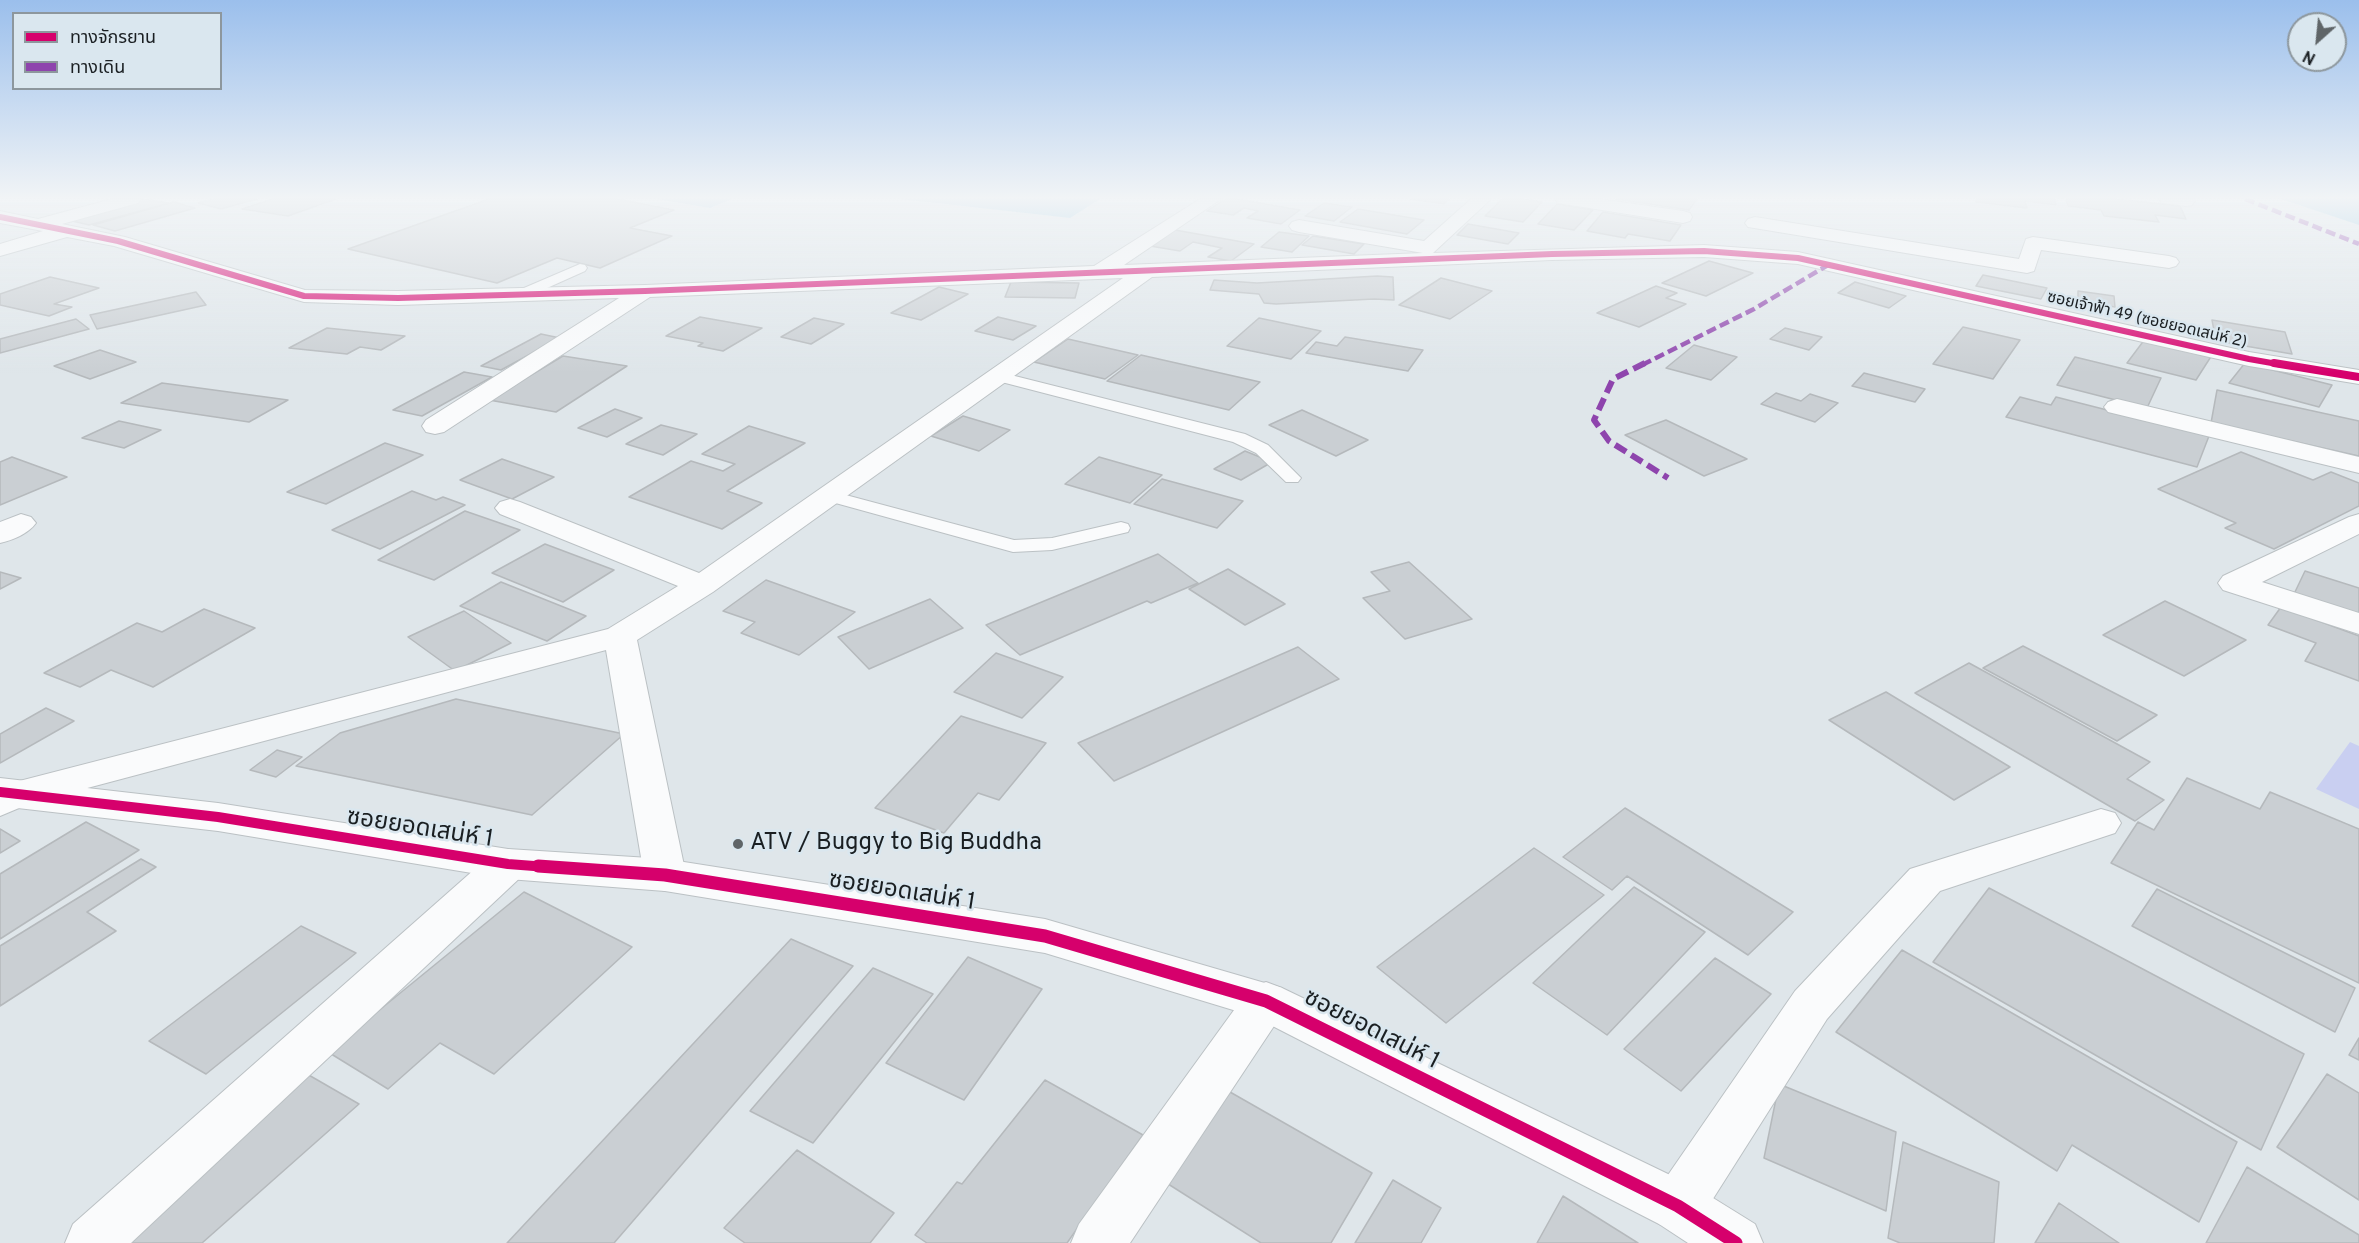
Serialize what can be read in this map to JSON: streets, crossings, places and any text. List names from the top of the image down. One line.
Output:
{"streets":{"street":["ซอยเจ้าฟ้า 49 (ซอยยอดเสน่ห์ 2)","ซอยยอดเสน่ห์ 1"]},"places":["ATV / Buggy to Big Buddha"],"legend":["ทางจักรยาน","ทางเดิน"],"north":"bottom left"}
